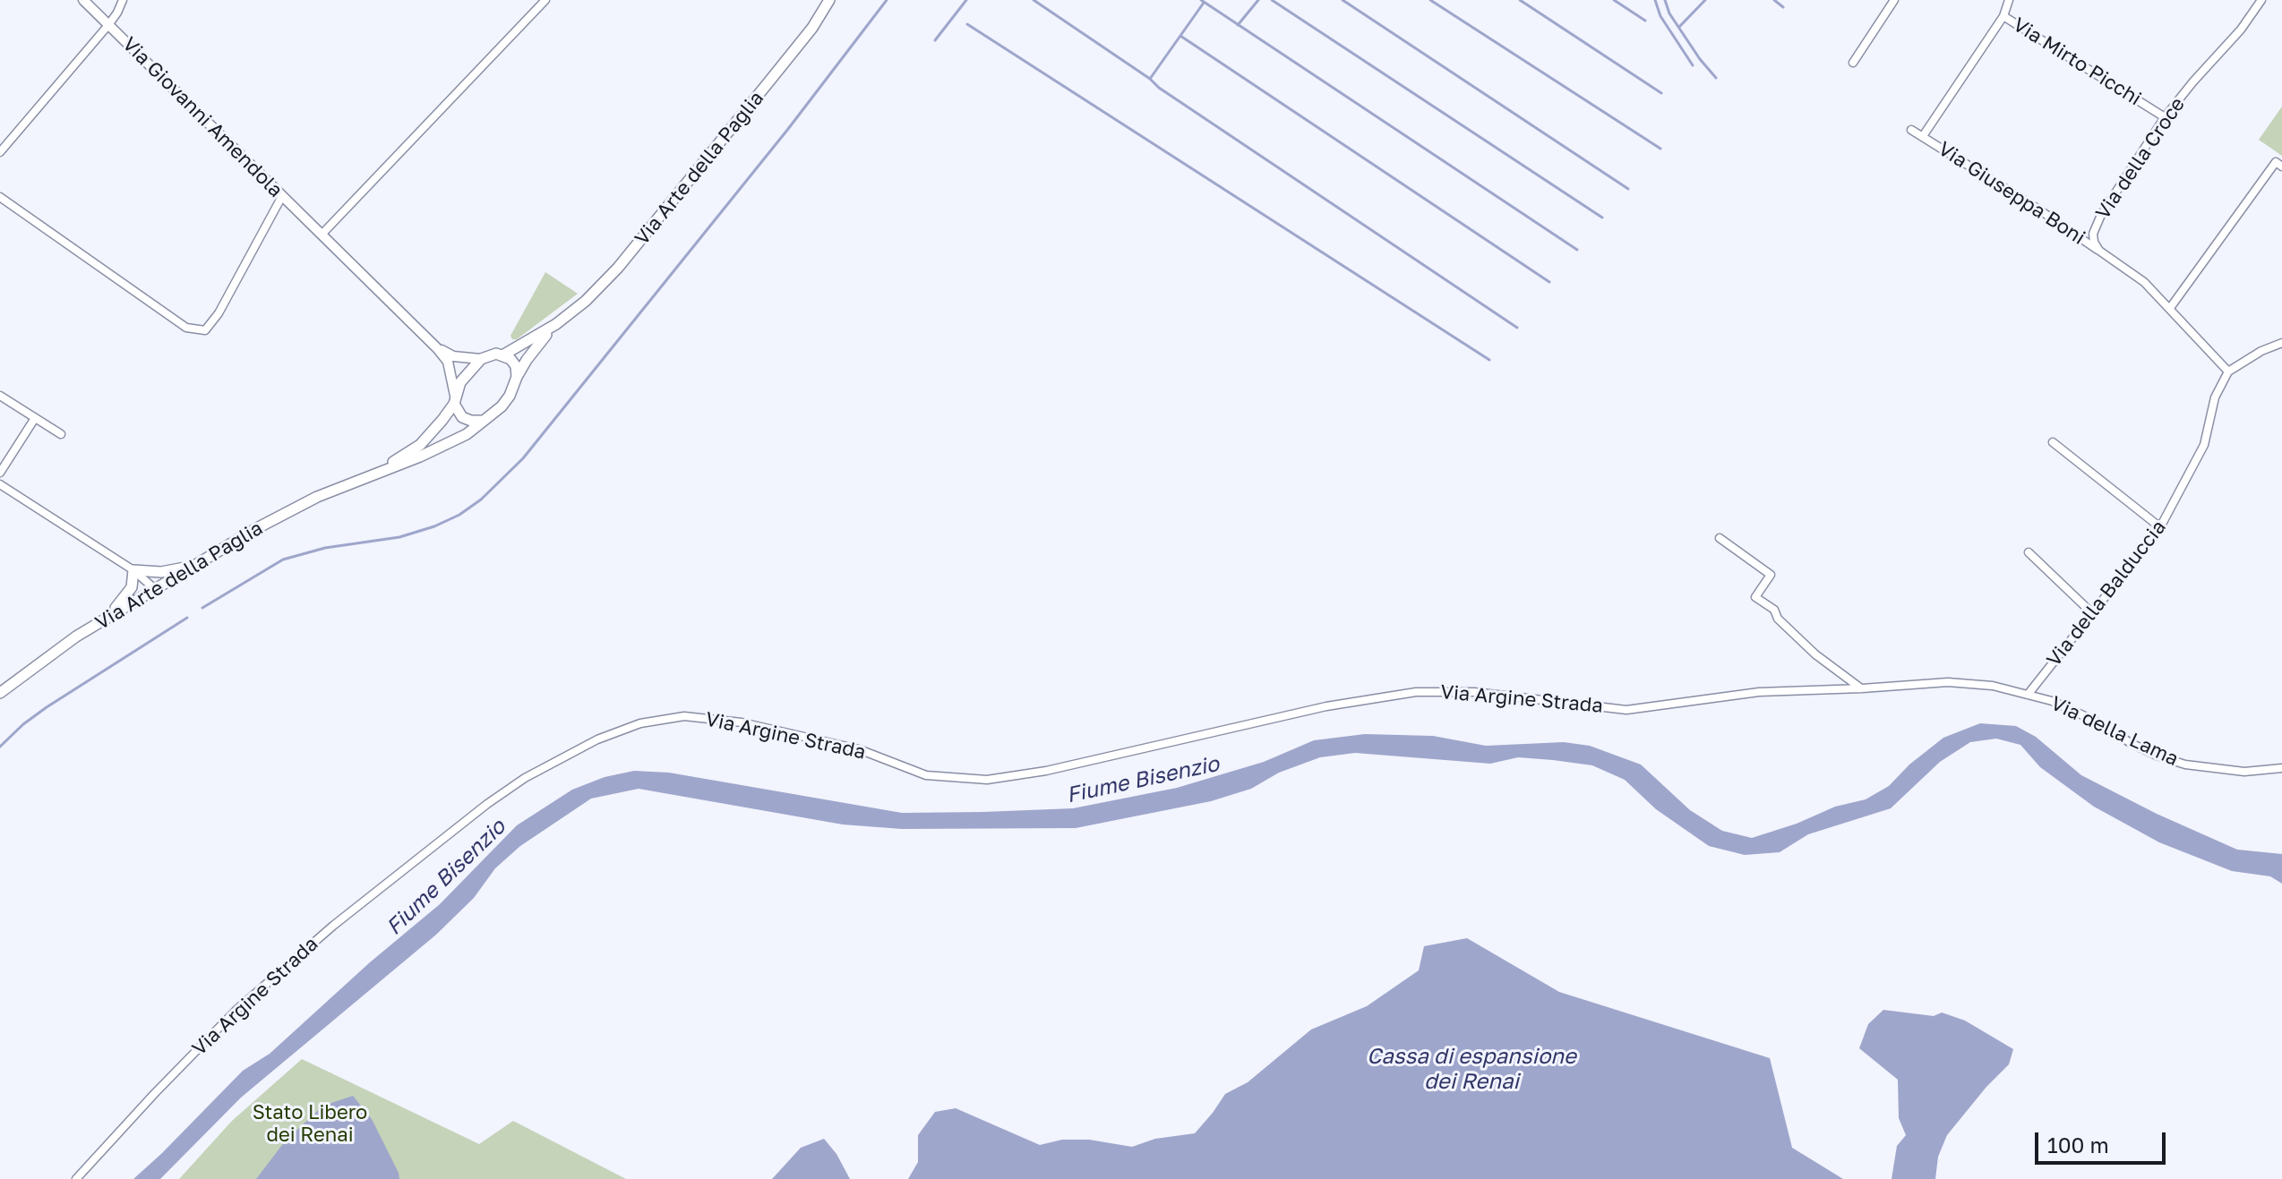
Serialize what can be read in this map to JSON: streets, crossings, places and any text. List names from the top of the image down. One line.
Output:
{"streets":{"main road":["Via Arte della Paglia"],"street":["Via Mirto Picchi","Via Giovanni Amendola","Via della Croce","Via Giuseppa Boni","Via della Balduccia","Via Argine Strada","Via della Lama"]},"crossings":[["Via Mirto Picchi","Via della Croce"],["Via Giovanni Amendola","Via Arte della Paglia"],["Via della Croce","Via Giuseppa Boni"],["Via della Croce","Via della Balduccia"],["Via della Balduccia","Via della Lama"],["Via Argine Strada","Via della Lama"]],"water":["Fiume Bisenzio","Cassa di espansione dei Renai"],"parks":["Stato Libero dei Renai"],"scale_bar":"100 m"}
